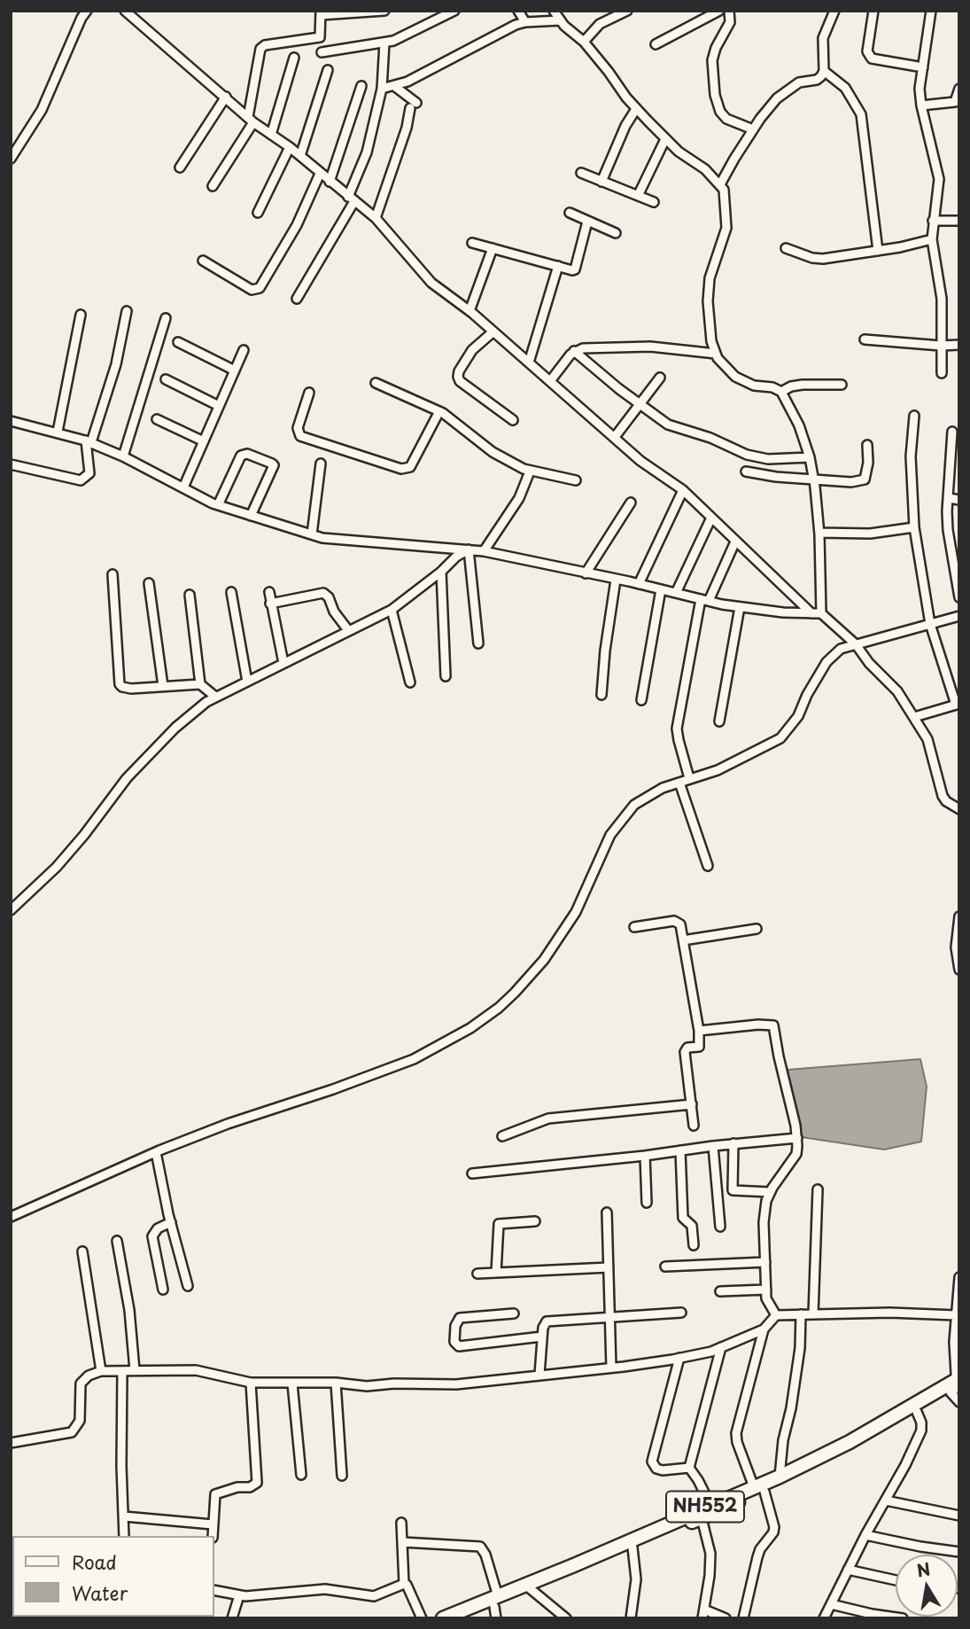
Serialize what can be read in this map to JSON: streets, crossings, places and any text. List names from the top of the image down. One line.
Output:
{"streets":{"highway":["NH552"]},"legend":["Road","Water"],"north":"top"}
